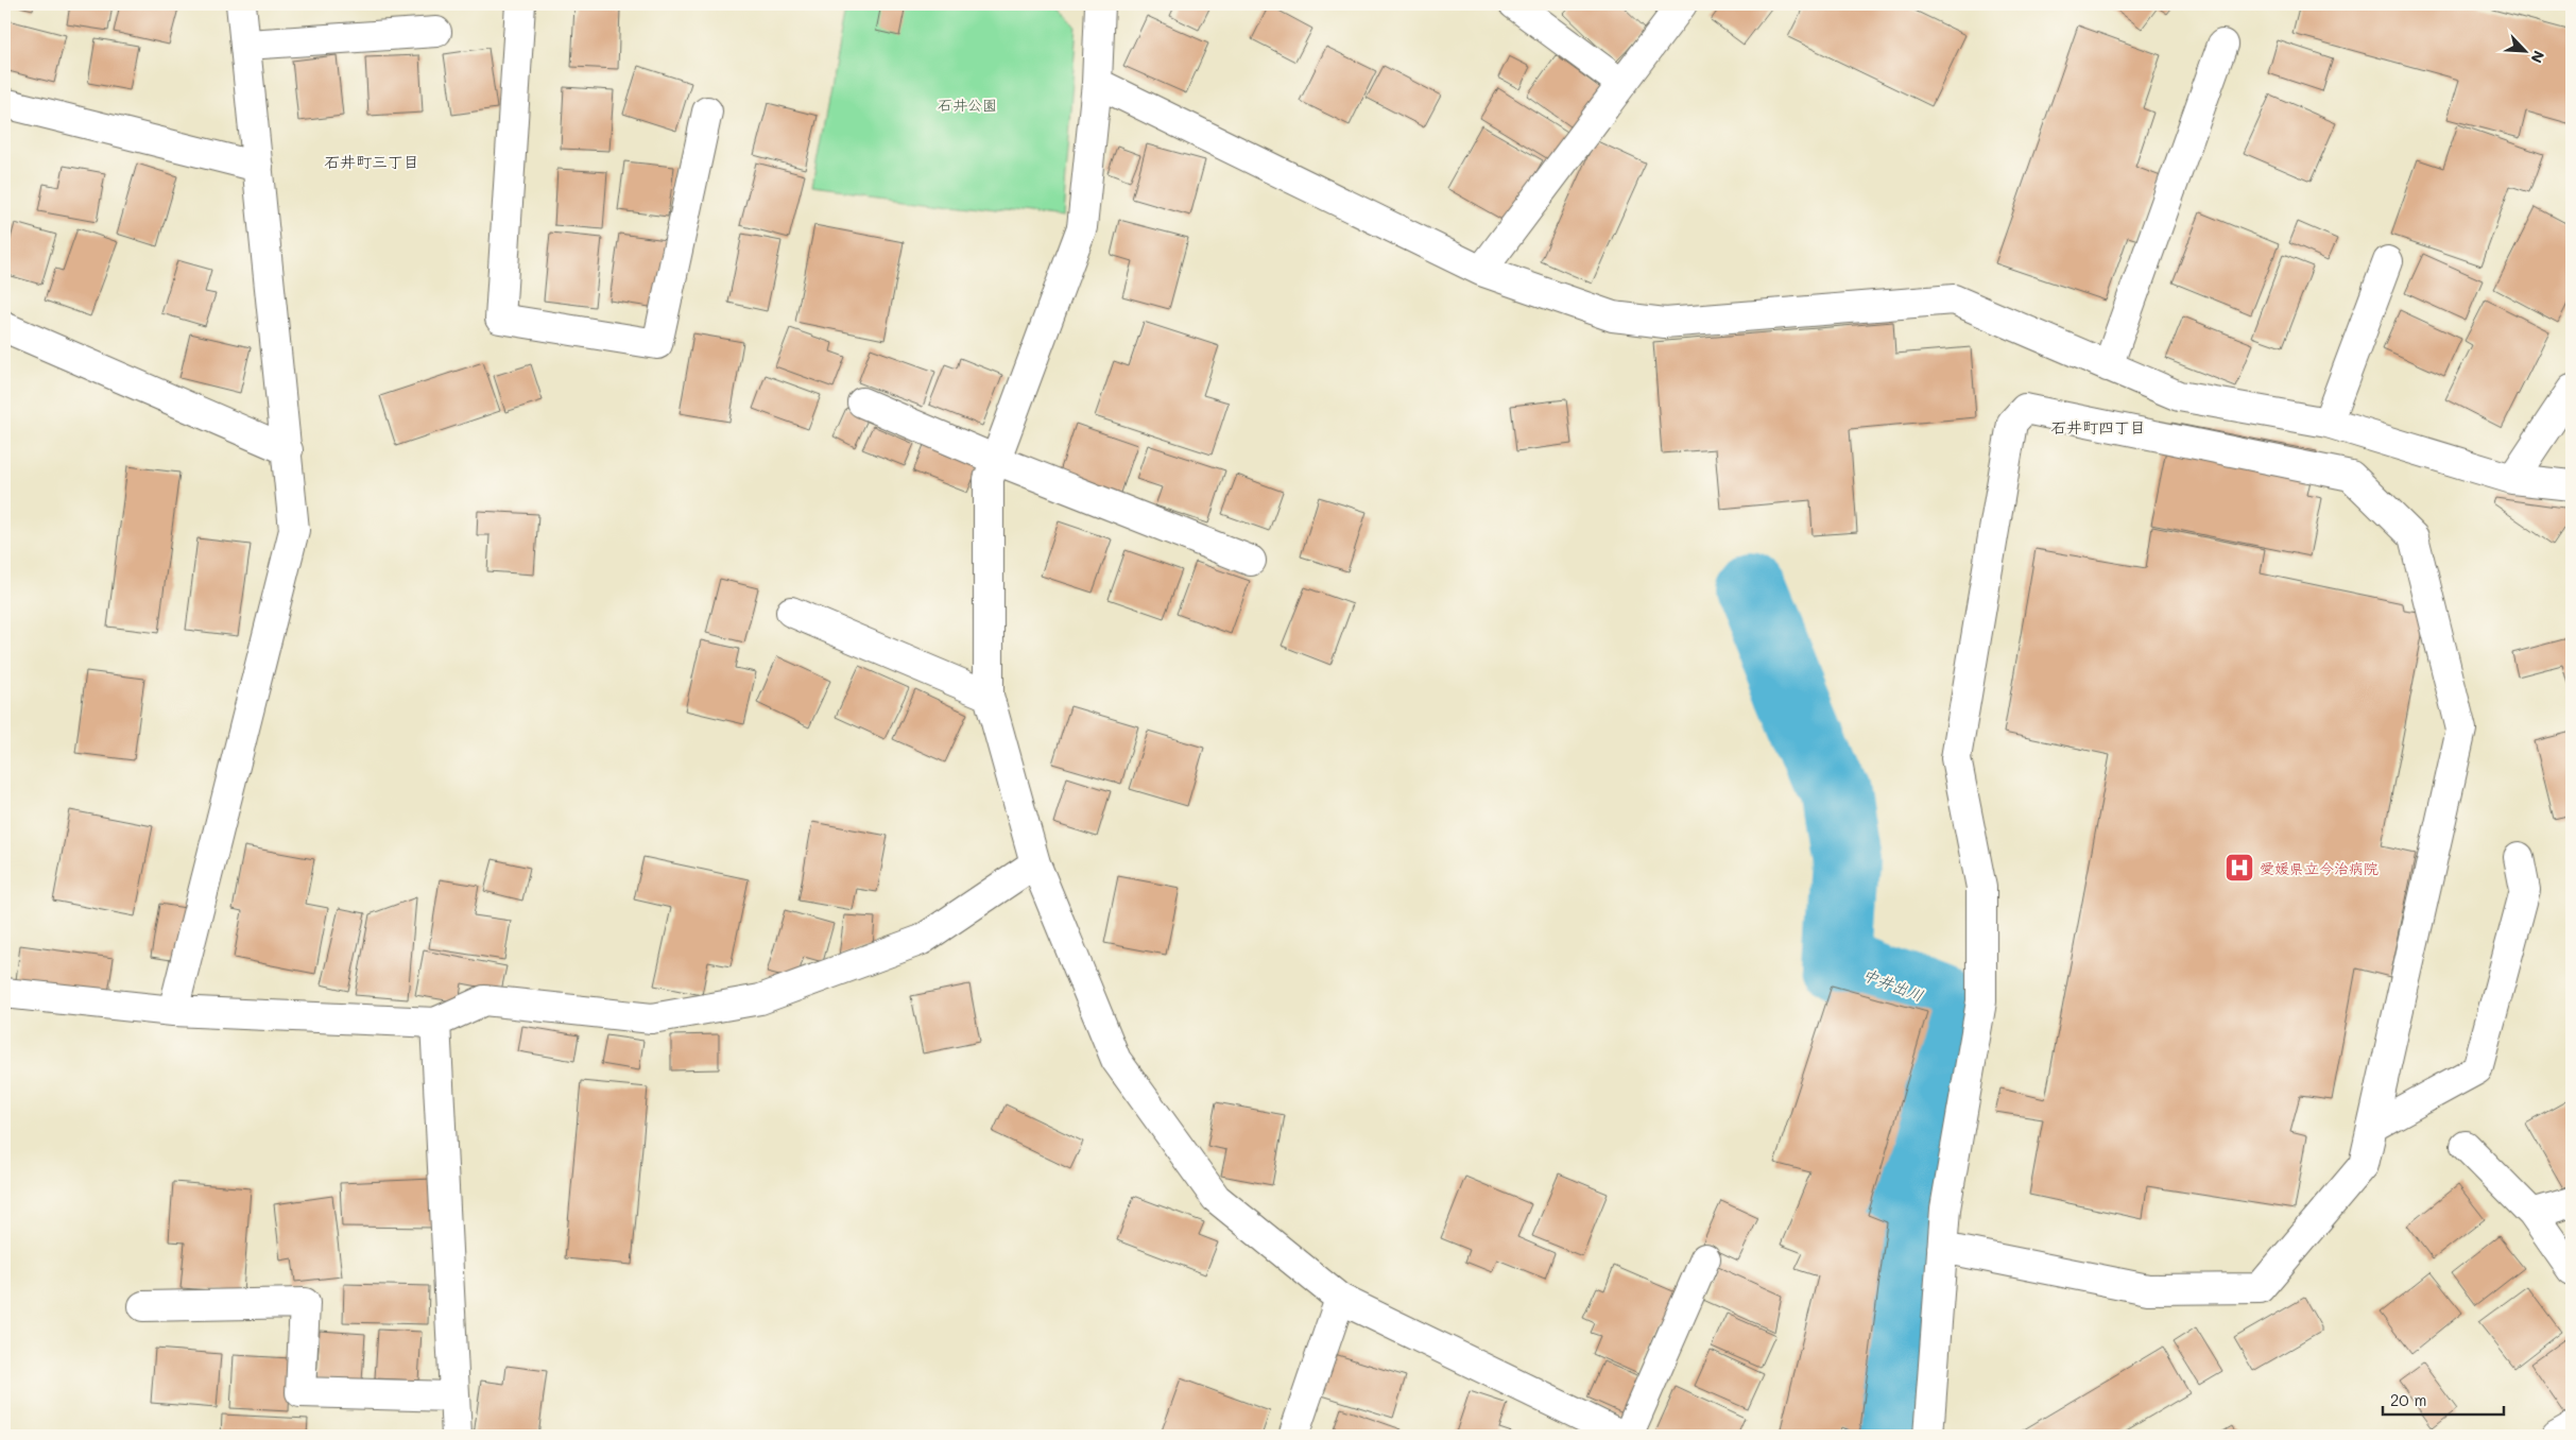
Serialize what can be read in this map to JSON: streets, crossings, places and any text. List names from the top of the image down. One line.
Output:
{"districts":["石井町三丁目","石井町四丁目"],"water":["中井出川"],"parks":["石井公園"],"places":{"hospital":["愛媛県立今治病院"]},"scale_bar":"20 m","north":"bottom right"}
